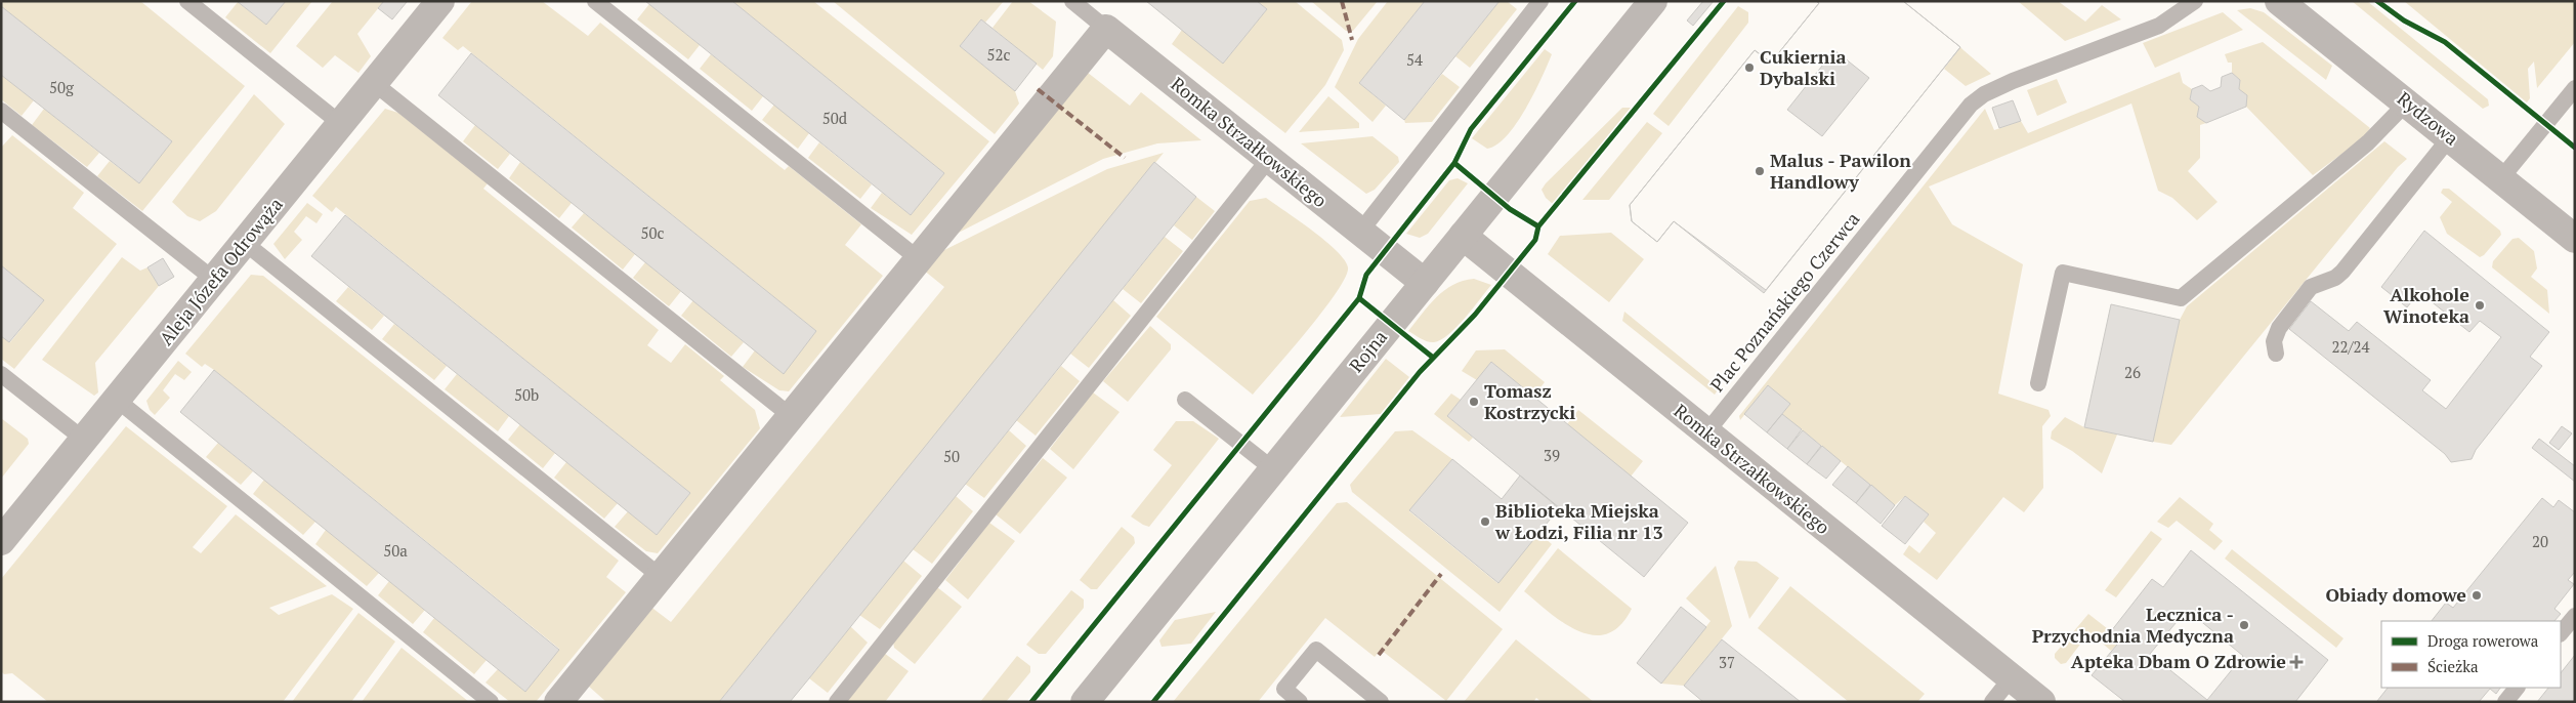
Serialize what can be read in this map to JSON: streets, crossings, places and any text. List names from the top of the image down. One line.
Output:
{"streets":{"street":["Rydzowa","Romka Strzałkowskiego","Aleja Józefa Odrowąża","Rojna"],"lane":["Plac Poznańskiego Czerwca"]},"crossings":[["Romka Strzałkowskiego","Plac Poznańskiego Czerwca"],["Romka Strzałkowskiego","Rojna"]],"places":{"other":["Cukiernia Dybalski","Malus - Pawilon Handlowy","Alkohole Winoteka","Tomasz Kostrzycki","Biblioteka Miejska w Łodzi, Filia nr 13","Obiady domowe","Lecznica - Przychodnia Medyczna"],"health":["Apteka Dbam O Zdrowie"]},"house_numbers":["52c","54","50g","50d","50c","22/24","26","50b","39","50","20","50a","37"],"legend":["Droga rowerowa","Ścieżka"]}
